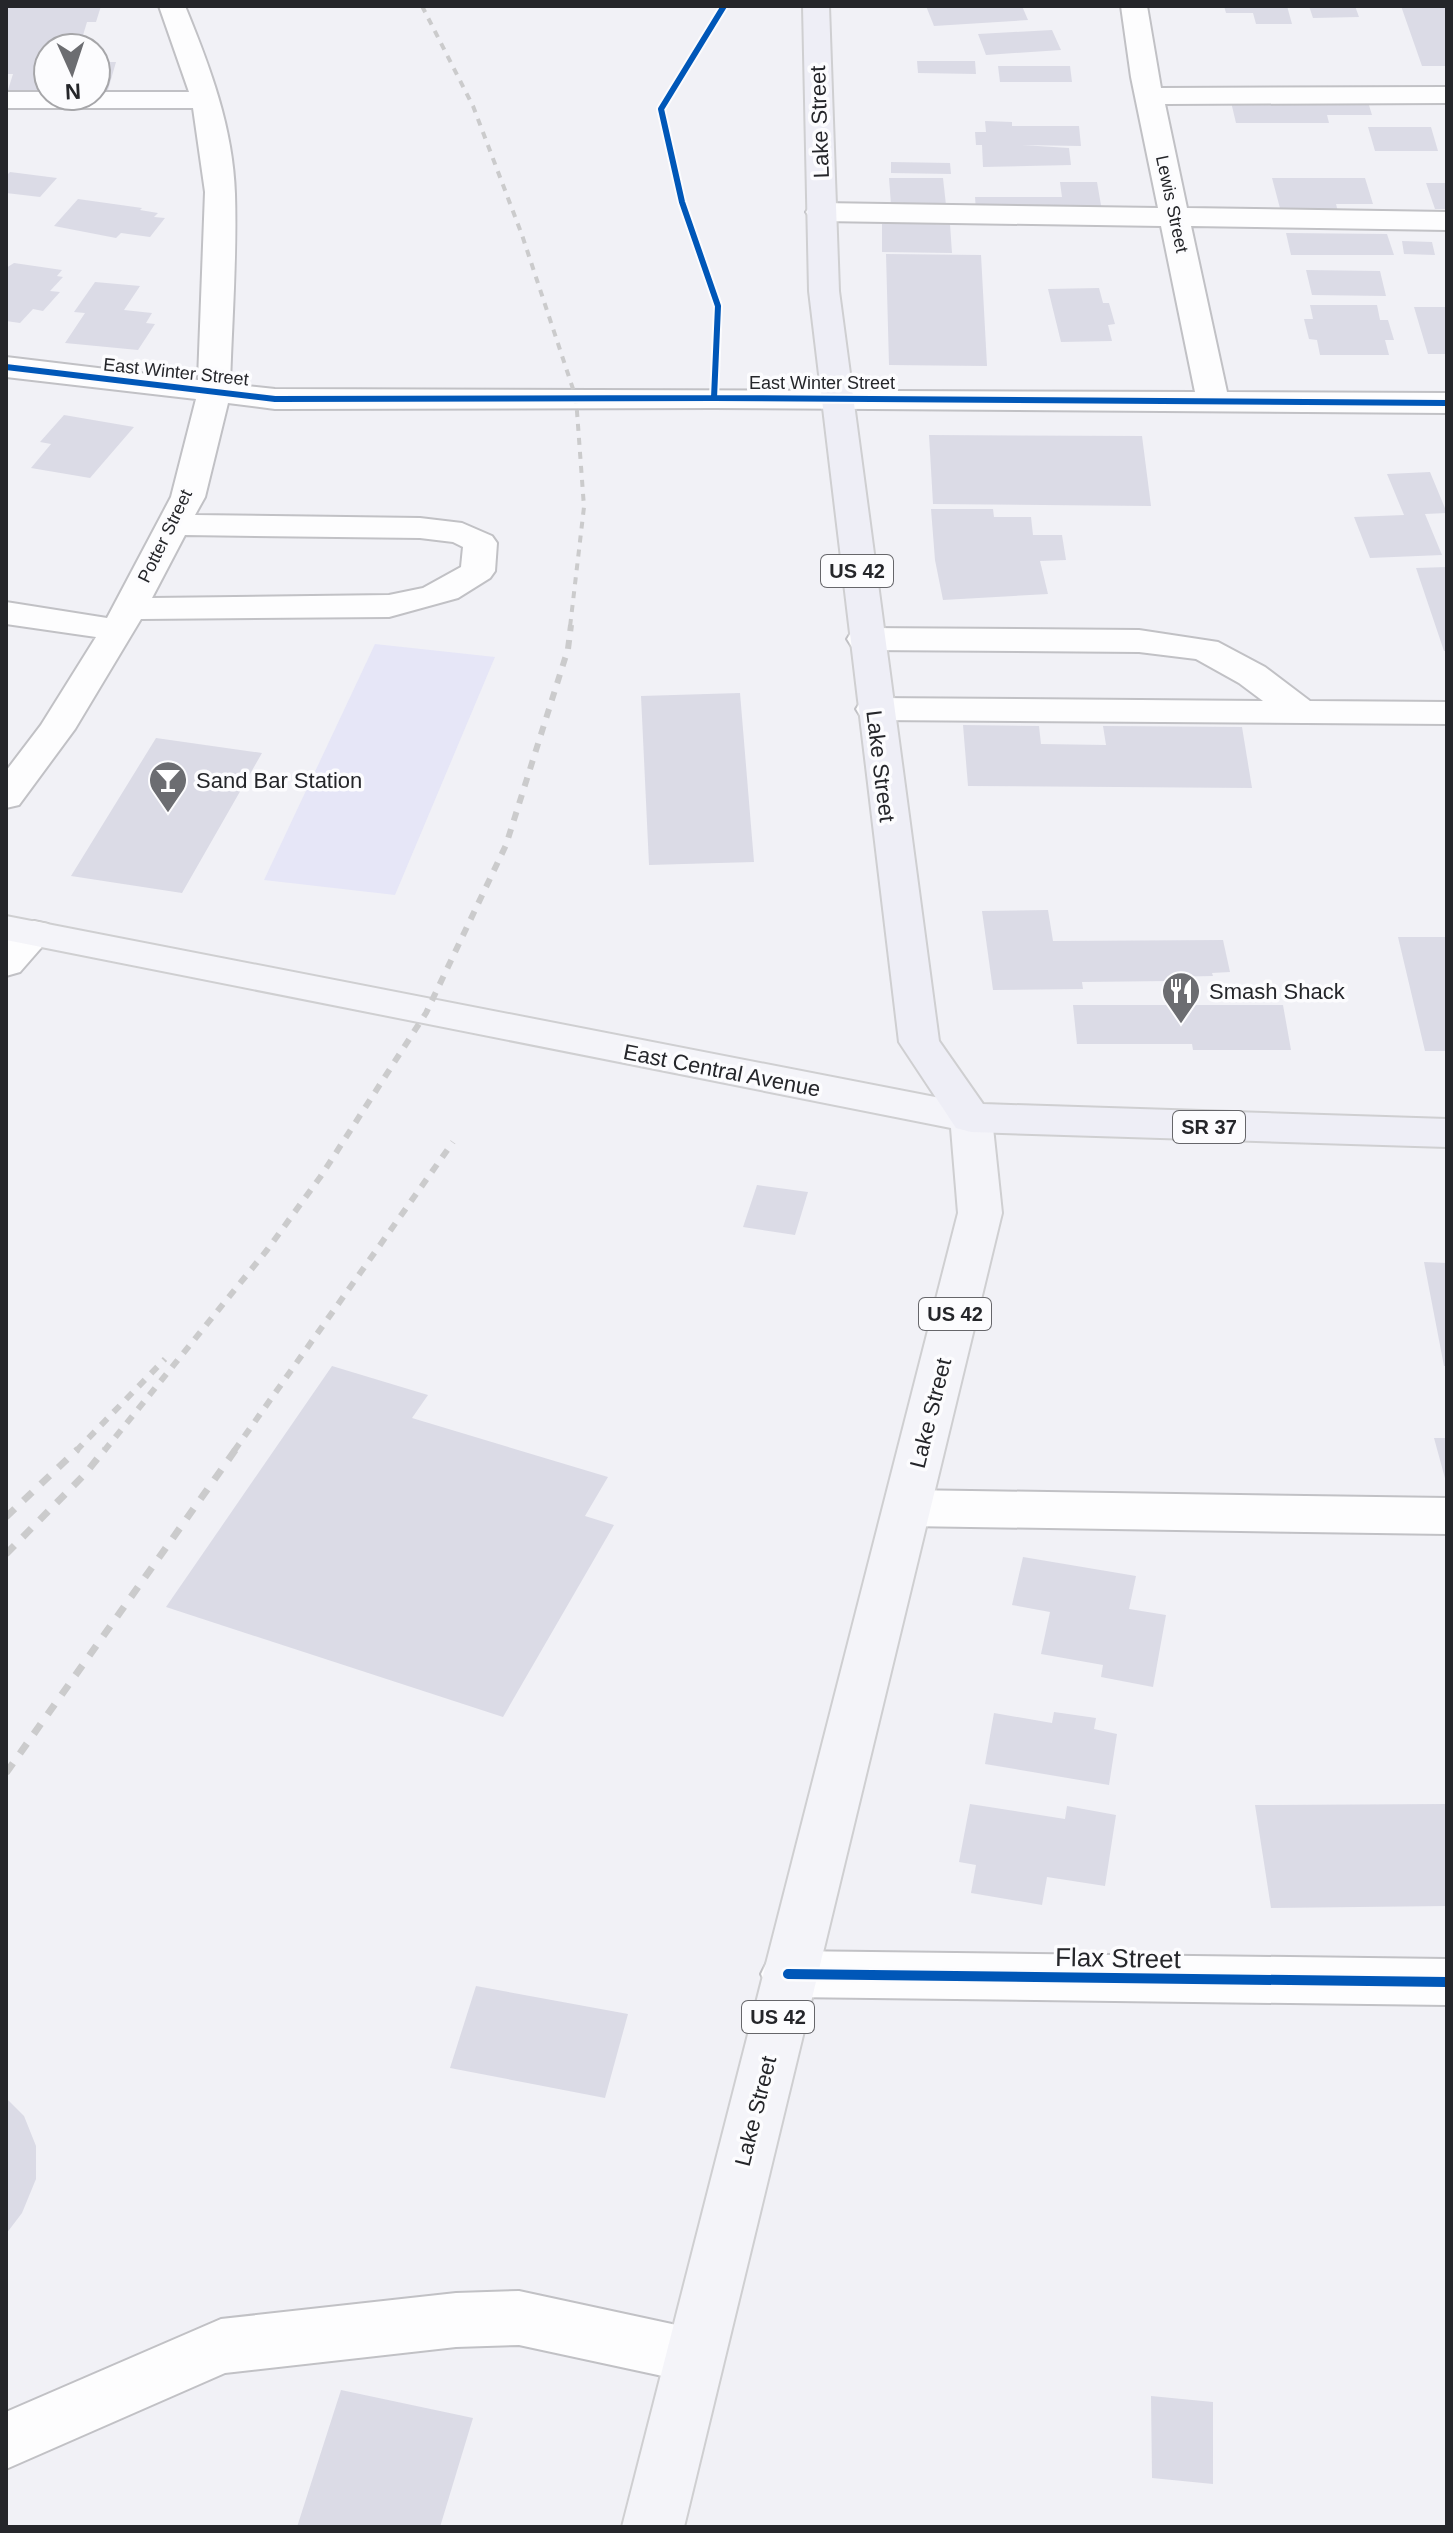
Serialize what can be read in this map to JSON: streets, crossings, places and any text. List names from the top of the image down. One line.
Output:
{"streets":{"highway":["Lake Street","US 42","East Central Avenue","SR 37"],"street":["Lewis Street","East Winter Street","Potter Street","Flax Street"]},"crossings":[["Lake Street","East Winter Street"],["Lake Street","East Central Avenue"],["Lake Street","Flax Street"],["Lewis Street","East Winter Street"],["East Winter Street","Potter Street"]],"places":{"bar":["Sand Bar Station"],"restaurant":["Smash Shack"]},"north":"bottom"}
